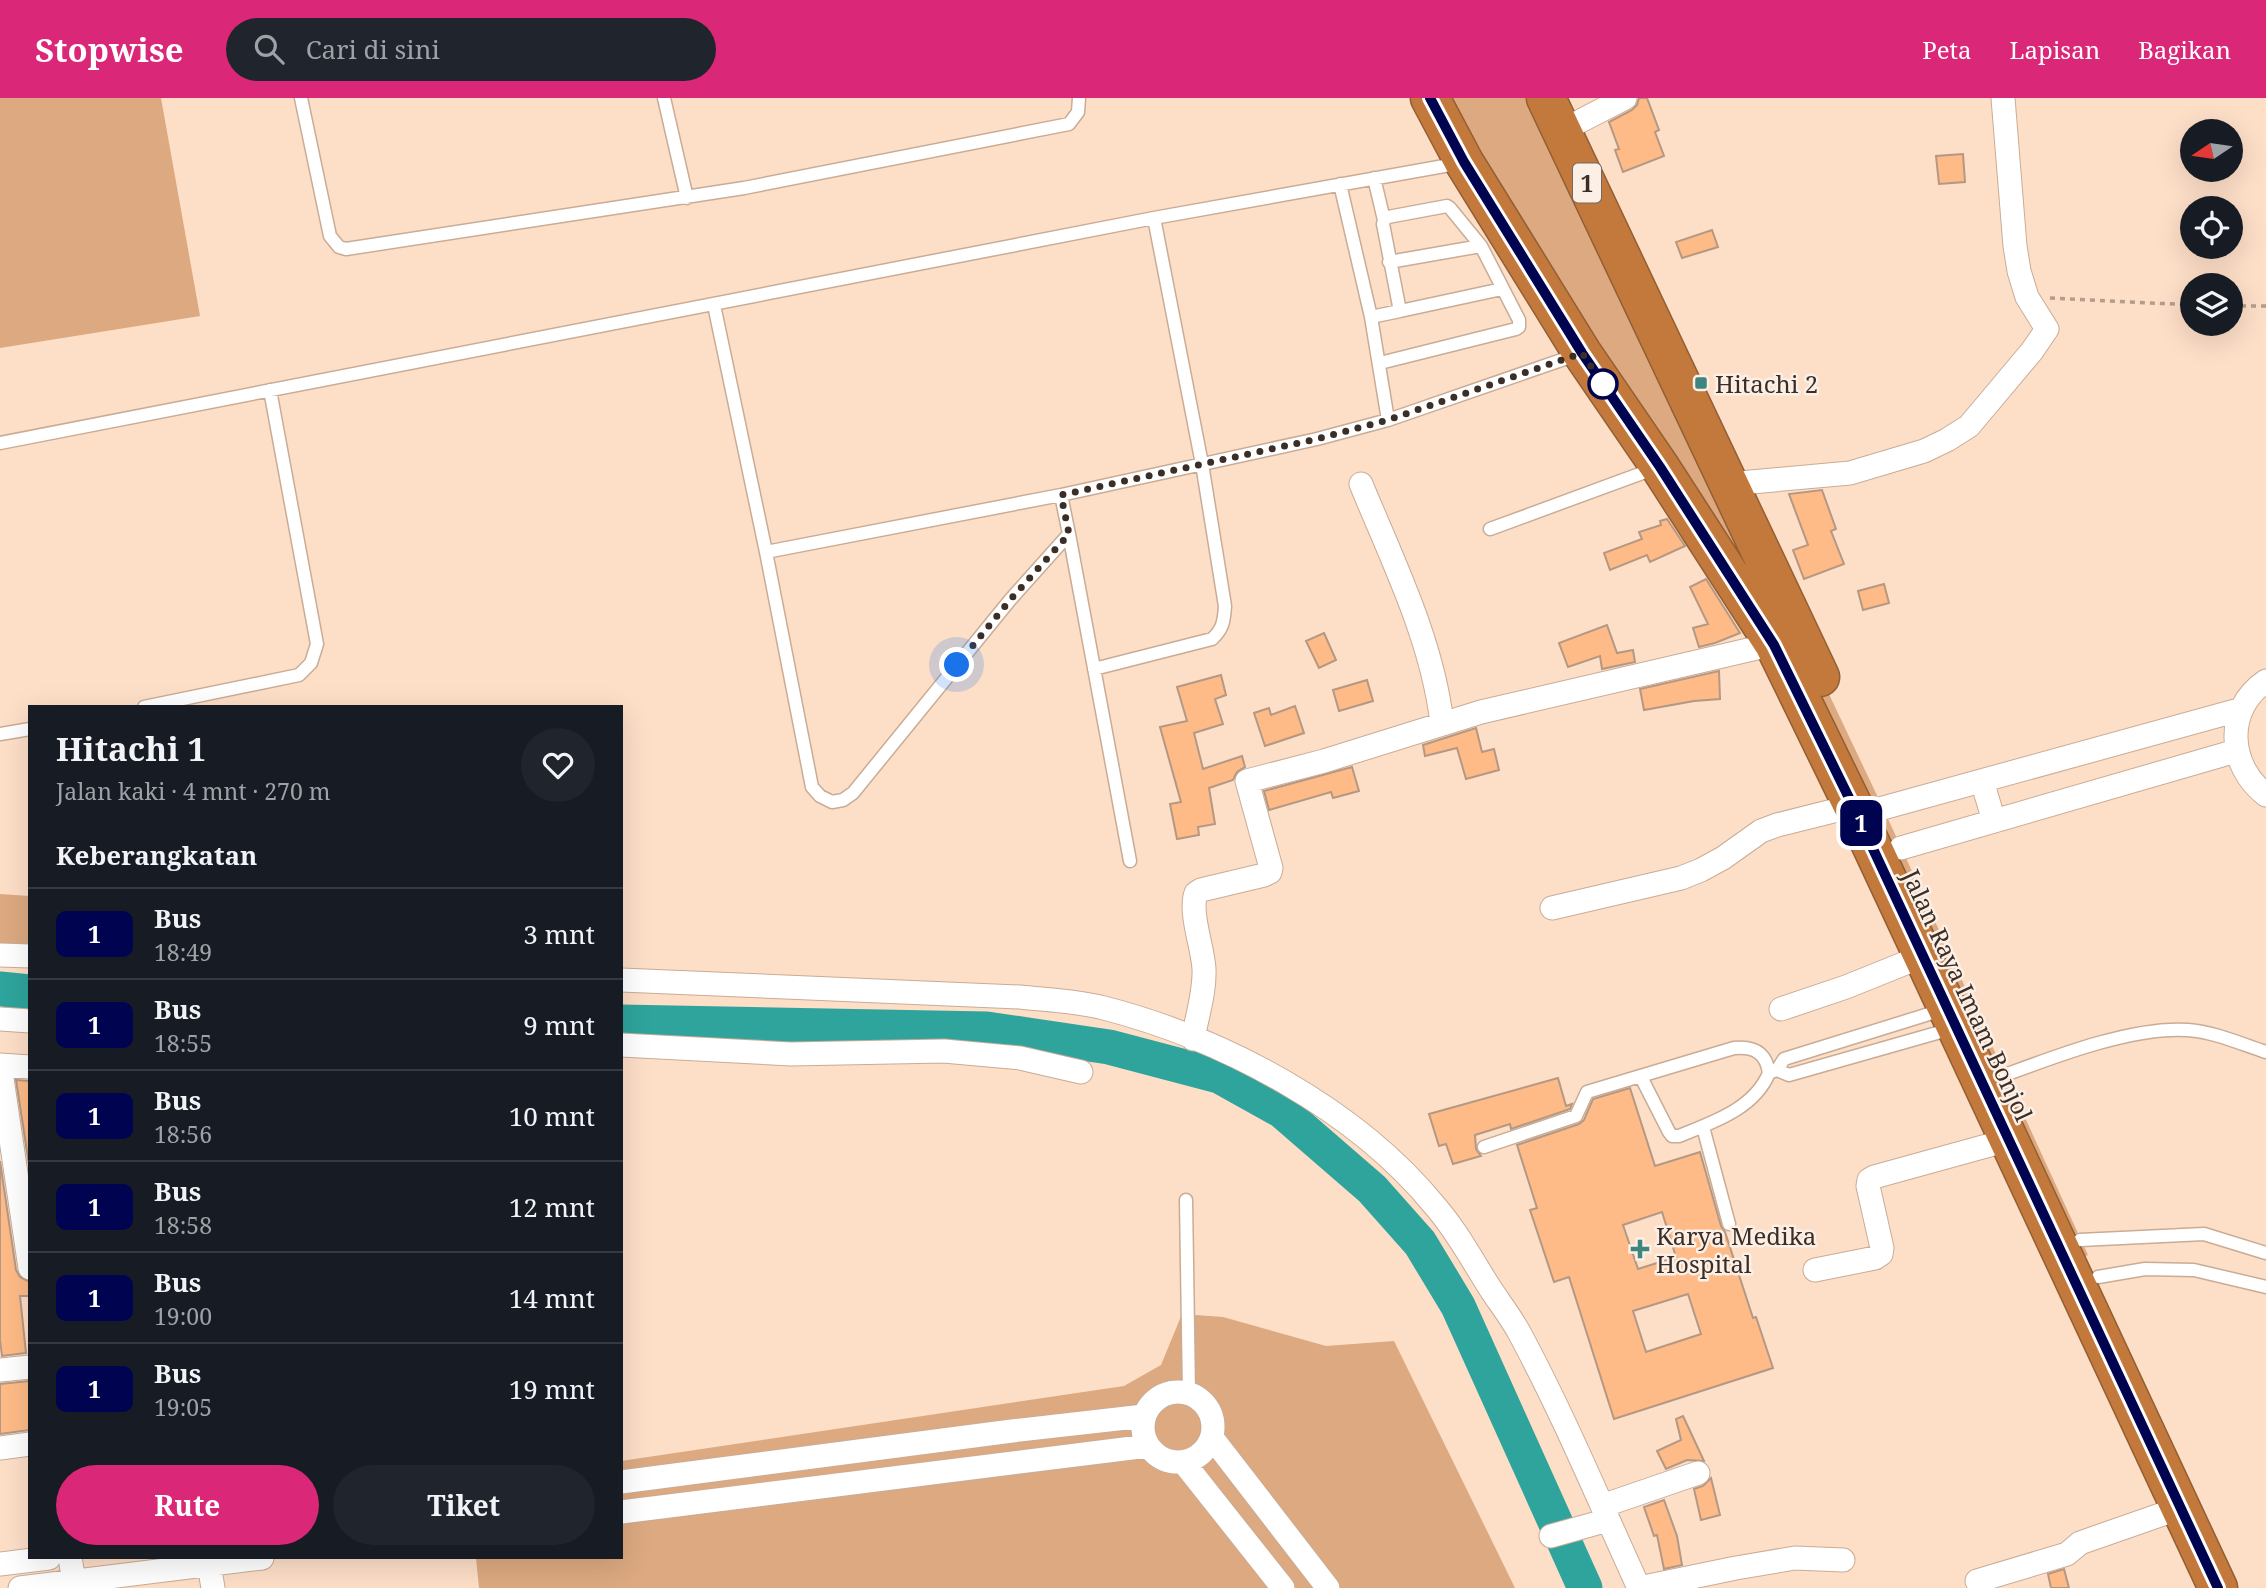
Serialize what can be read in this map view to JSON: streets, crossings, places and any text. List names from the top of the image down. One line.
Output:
{"streets":{"highway":["1","Jalan Raya Imam Bonjol"]},"places":{"transit":["Hitachi 2"],"health":["Karya Medika Hospital"]},"lines":["bus line 1"],"north":"left","page":{"header":"Stopwise","search":"Cari di sini","nav":["Peta","Lapisan","Bagikan"],"on_map":"1","heading":[["Hitachi 1","Jalan kaki · 4 mnt · 270 m"],"Keberangkatan"],"list":[{"mark":"1","name":"Bus","note":"18:49","value":"3 mnt"},{"mark":"1","name":"Bus","note":"18:55","value":"9 mnt"},{"mark":"1","name":"Bus","note":"18:56","value":"10 mnt"},{"mark":"1","name":"Bus","note":"18:58","value":"12 mnt"},{"mark":"1","name":"Bus","note":"19:00","value":"14 mnt"},{"mark":"1","name":"Bus","note":"19:05","value":"19 mnt"}],"buttons":["Rute","Tiket"]}}
